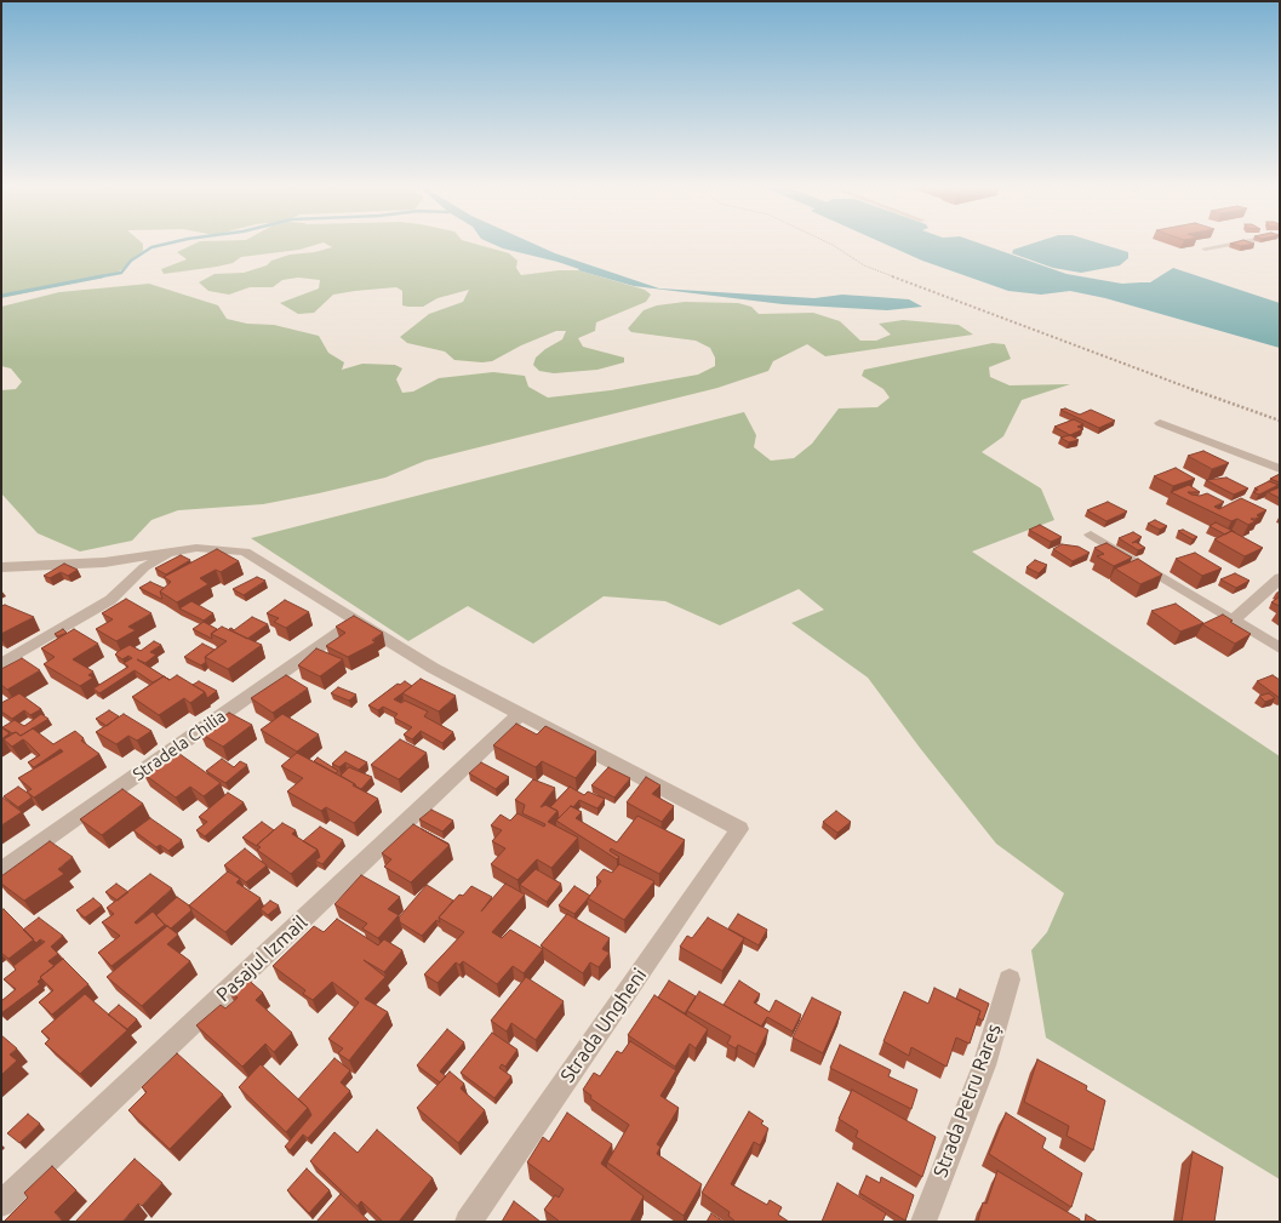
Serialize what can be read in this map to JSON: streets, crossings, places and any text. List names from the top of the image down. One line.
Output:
{"streets":{"street":["Stradela Chilia","Pasajul Izmail","Strada Ungheni","Strada Petru Rareș"]},"crossings":[["Pasajul Izmail","Strada Ungheni"]]}
